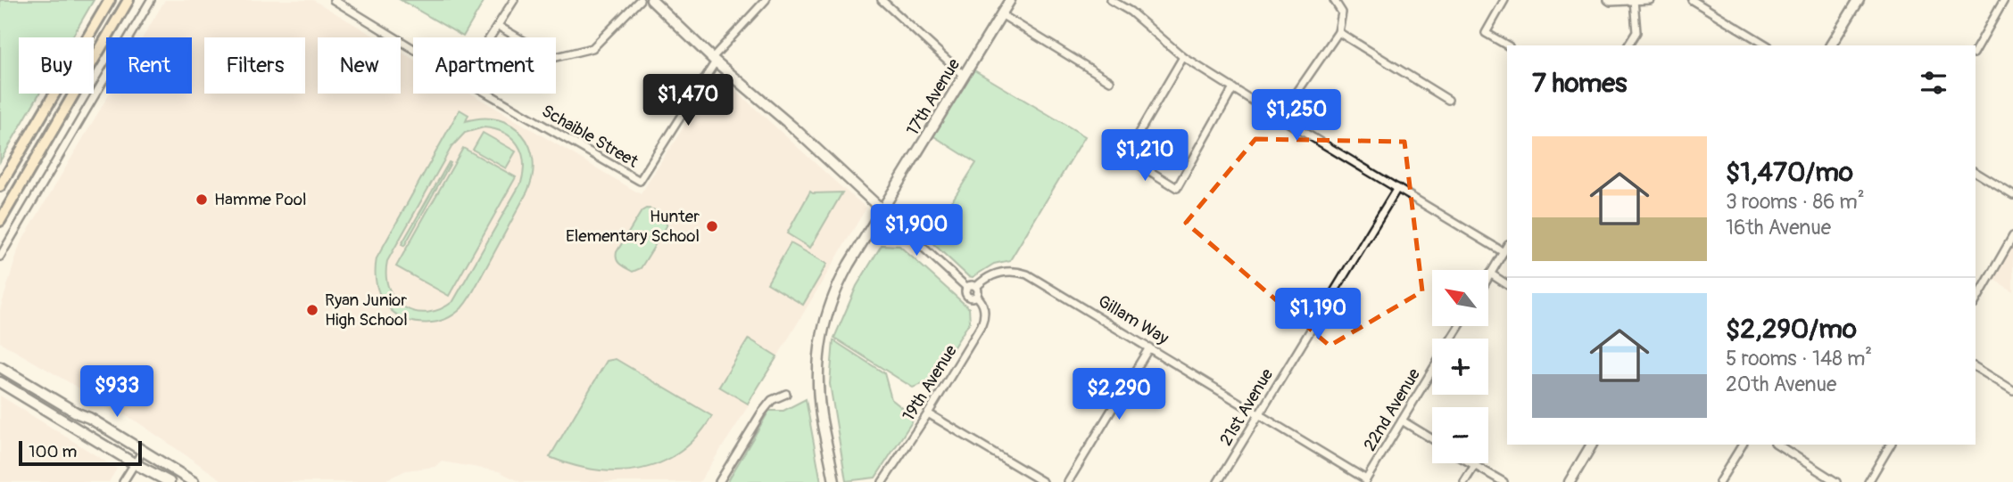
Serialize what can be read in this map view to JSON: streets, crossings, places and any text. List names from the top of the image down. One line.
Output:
{"streets":{"street":["17th Avenue","Schaible Street","Gillam Way","19th Avenue","21st Avenue","22nd Avenue"]},"crossings":[["Gillam Way","19th Avenue"],["Gillam Way","21st Avenue"],["Gillam Way","22nd Avenue"]],"places":["Hamme Pool","Hunter Elementary School","Ryan Junior High School"],"scale_bar":"100 m","north":"top left","page":{"chip":["Buy","Rent","Filters","New","Apartment"],"heading":"7 homes","price":["$1,470","$1,250","$1,210","$1,900","$1,190","$933","$2,290"],"list":[{"name":"$1,470/mo","note":"3 rooms · 86 m² · 16th Avenue"},{"name":"$2,290/mo","note":"5 rooms · 148 m² · 20th Avenue"}],"map_buttons":["+","−"],"scale":"100 m"}}
